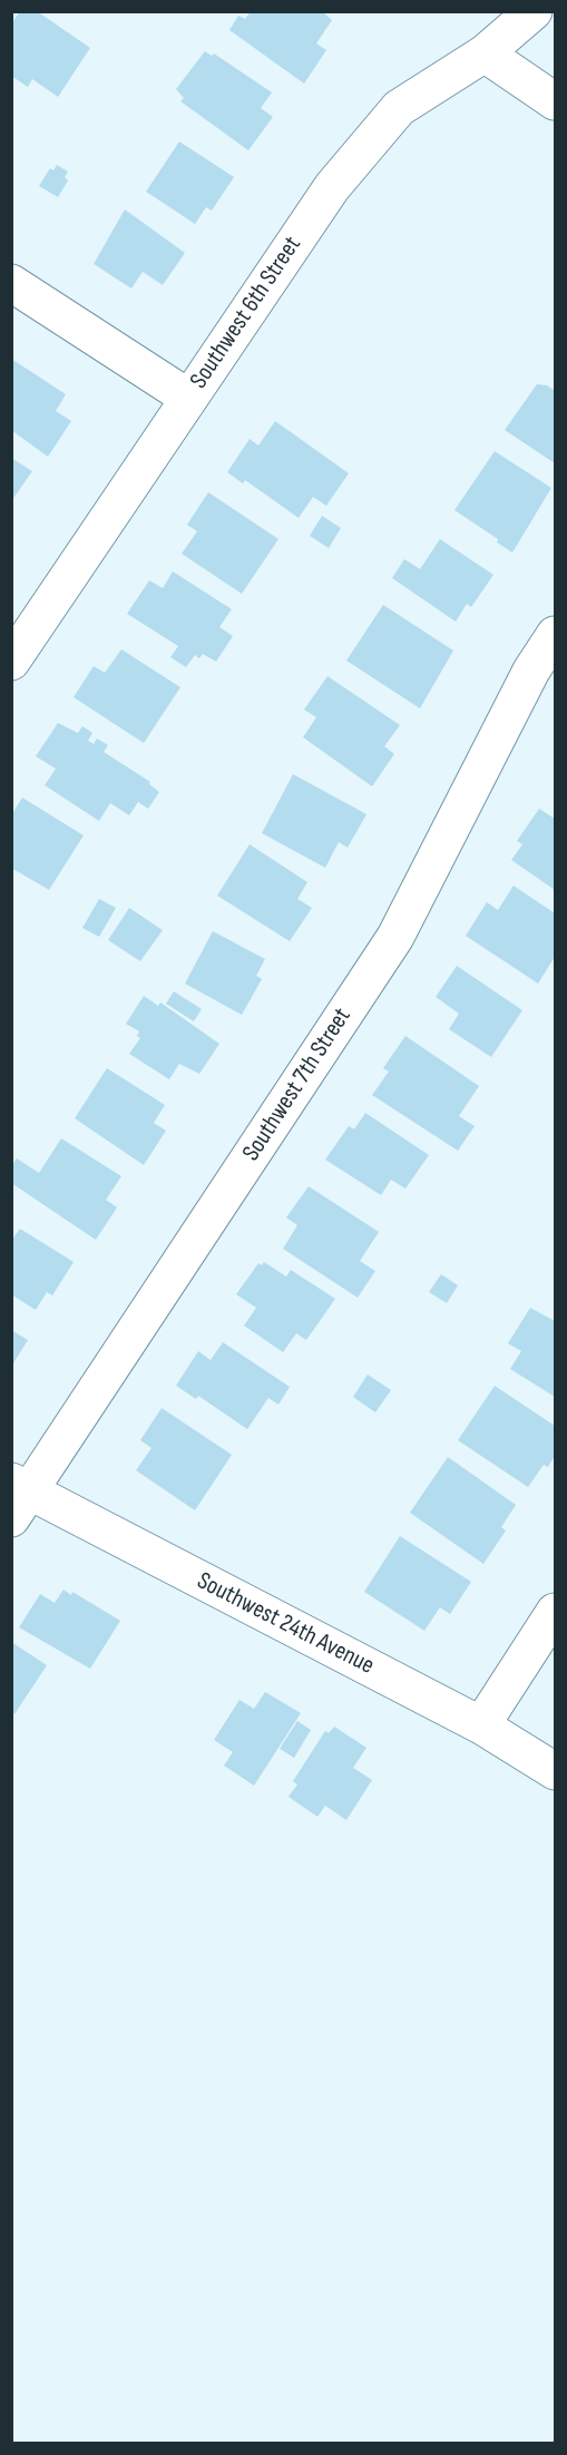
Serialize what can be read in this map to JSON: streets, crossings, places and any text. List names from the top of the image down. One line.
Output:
{"streets":{"street":["Southwest 6th Street","Southwest 7th Street","Southwest 24th Avenue"]},"crossings":[["Southwest 7th Street","Southwest 24th Avenue"]]}
